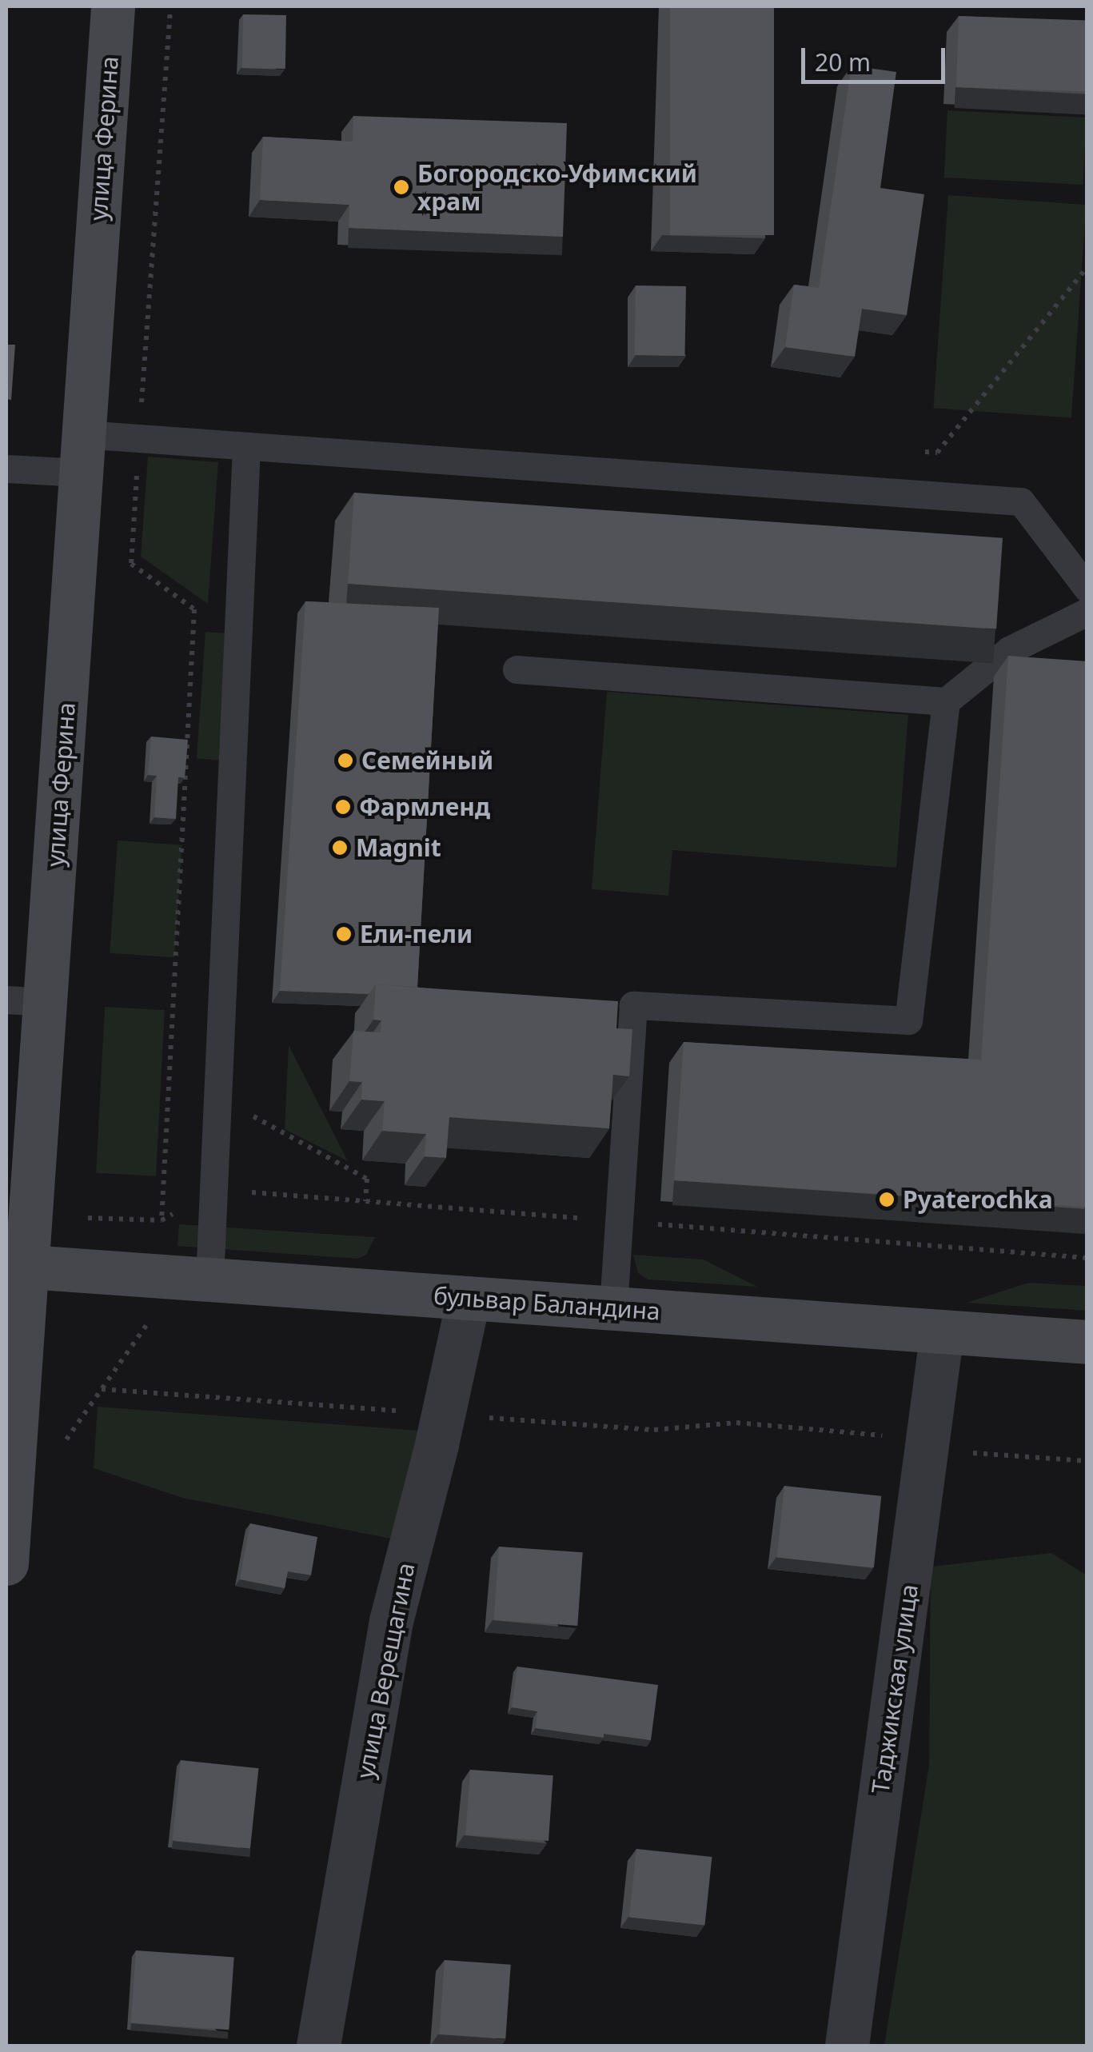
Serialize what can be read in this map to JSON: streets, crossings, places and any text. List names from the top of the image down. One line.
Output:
{"streets":{"main road":["улица Ферина","бульвар Баландина"],"street":["улица Верещагина","Таджикская улица"]},"crossings":[["улица Ферина","бульвар Баландина"],["бульвар Баландина","улица Верещагина"],["бульвар Баландина","Таджикская улица"]],"places":["Богородско-Уфимский храм","Семейный","Фармленд","Magnit","Ели-пели","Pyaterochka"],"scale_bar":"20 m"}
